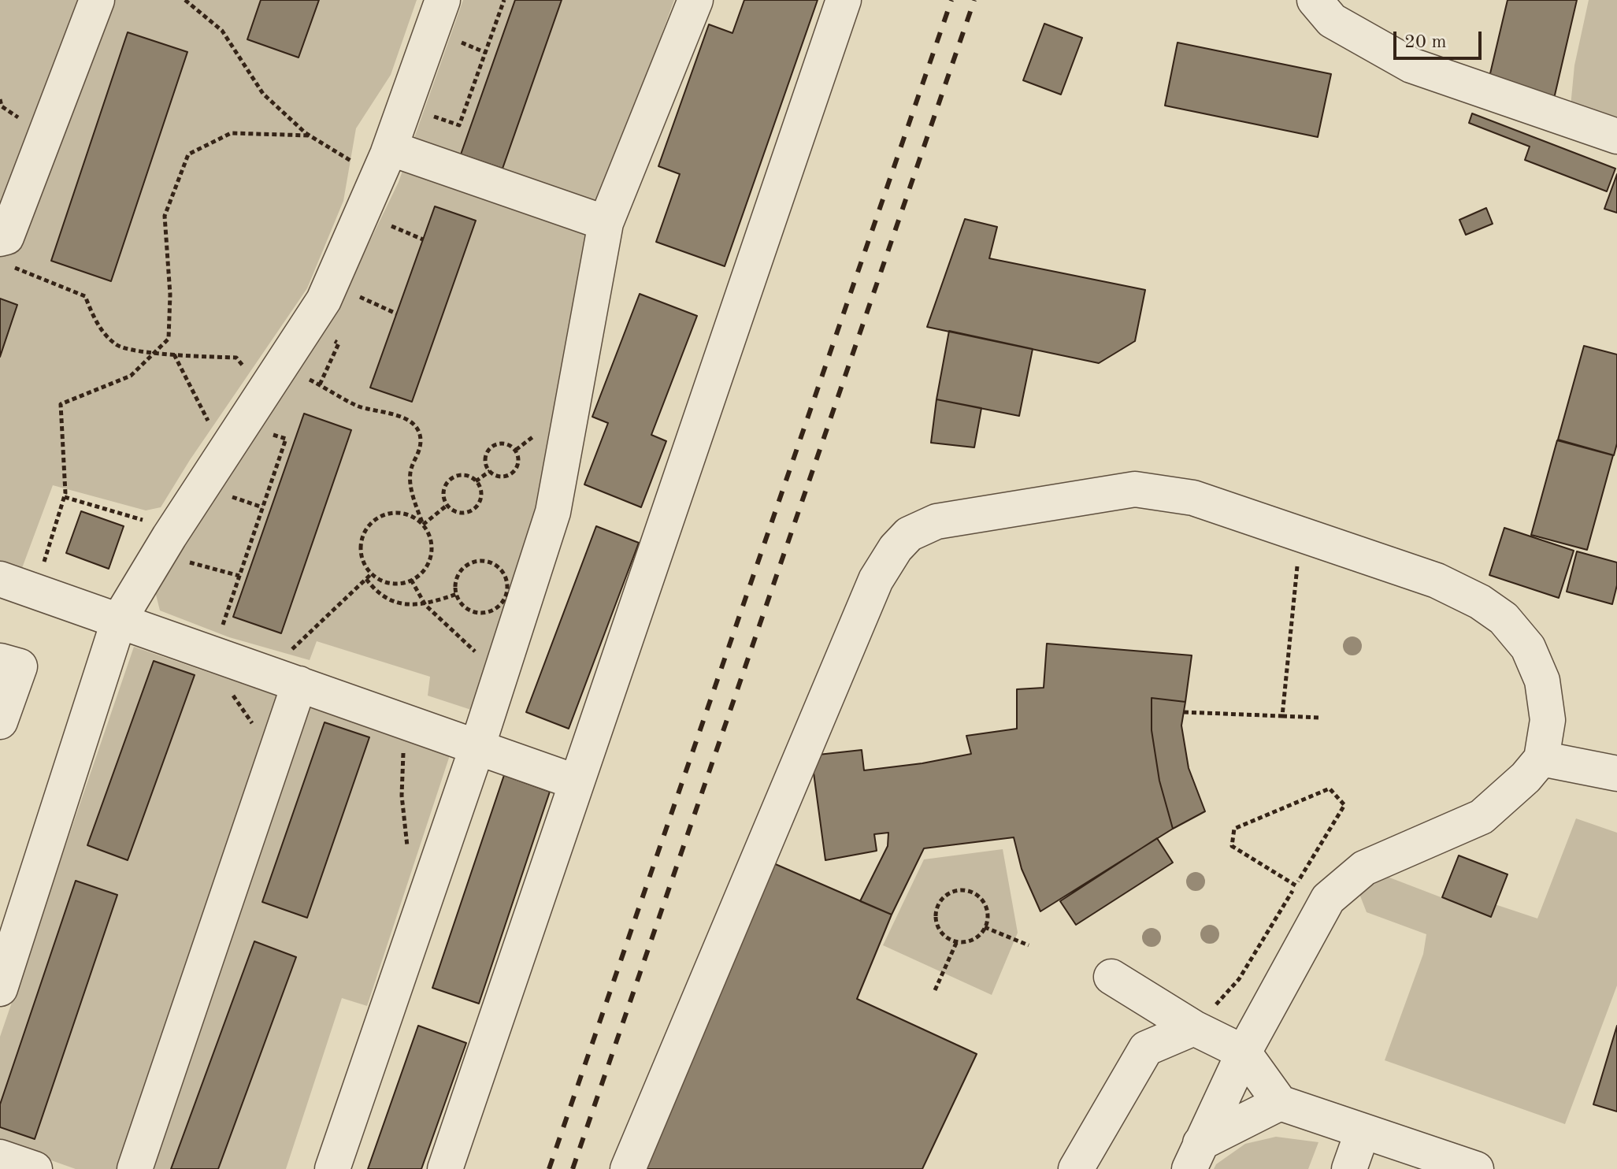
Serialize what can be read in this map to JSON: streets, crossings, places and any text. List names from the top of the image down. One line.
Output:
{"scale_bar":"20 m"}
